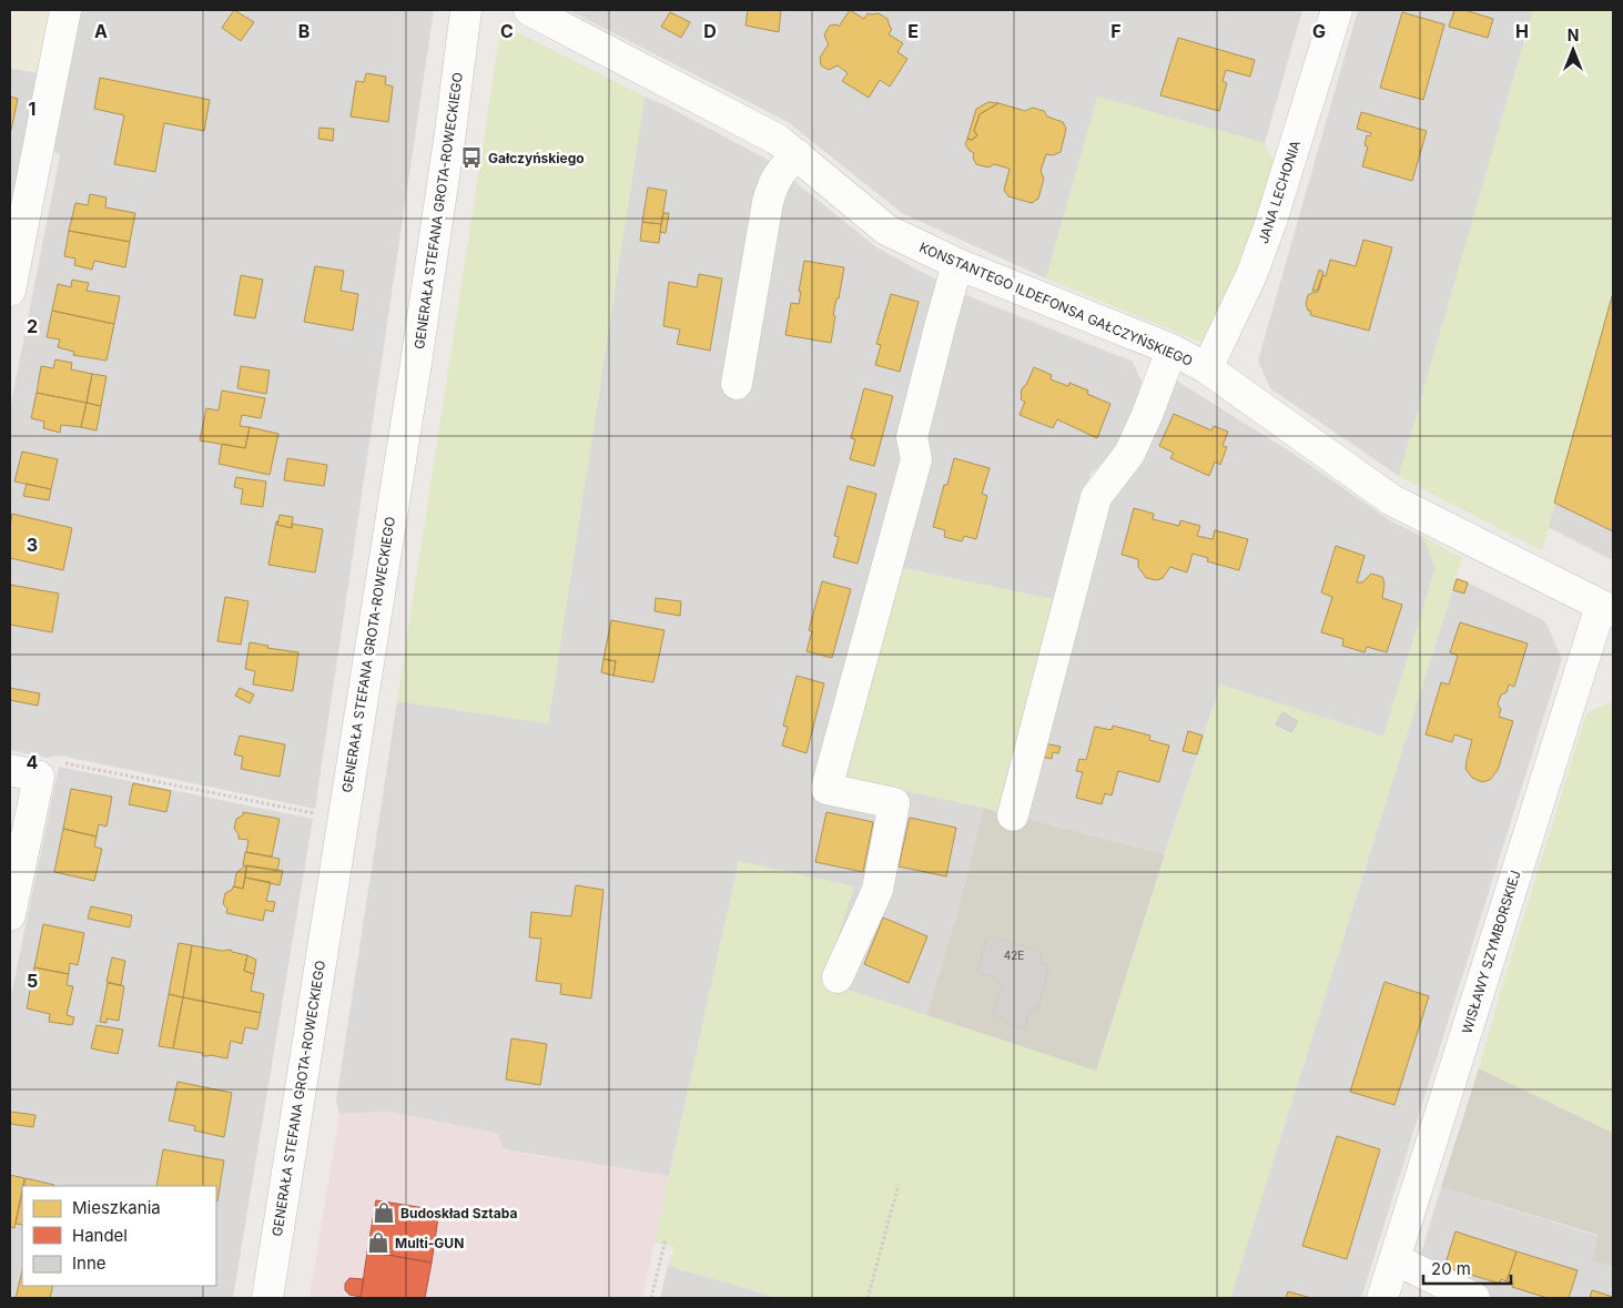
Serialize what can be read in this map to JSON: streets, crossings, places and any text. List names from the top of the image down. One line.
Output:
{"streets":{"street":["JANA LECHONIA","GENERAŁA STEFANA GROTA-ROWECKIEGO","KONSTANTEGO ILDEFONSA GAŁCZYŃSKIEGO","WISŁAWY SZYMBORSKIEJ"]},"crossings":[["JANA LECHONIA","KONSTANTEGO ILDEFONSA GAŁCZYŃSKIEGO"],["KONSTANTEGO ILDEFONSA GAŁCZYŃSKIEGO","WISŁAWY SZYMBORSKIEJ"]],"places":{"bus stop":["Gałczyńskiego"],"shop":["Budoskład Sztaba","Multi-GUN"]},"house_numbers":["42E"],"legend":["Mieszkania","Handel","Inne"],"scale_bar":"20 m","north":"top","grid":{"columns":["A","B","C","D","E","F","G","H"],"rows":["1","2","3","4","5"]}}
